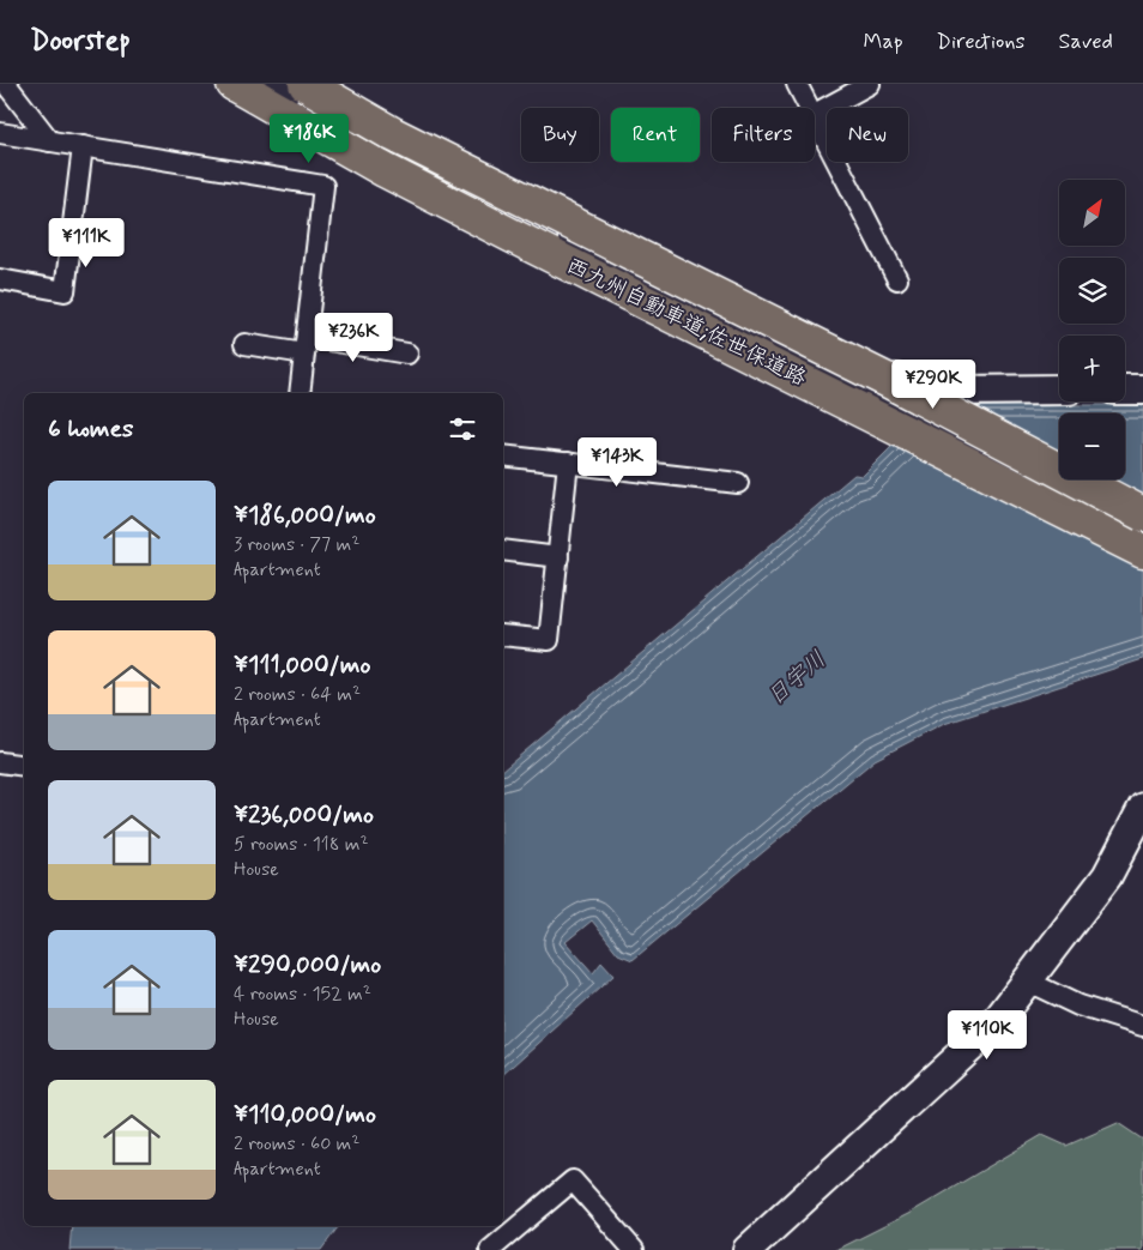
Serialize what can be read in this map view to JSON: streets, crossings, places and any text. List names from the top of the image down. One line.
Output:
{"streets":{"highway":["西九州自動車道;佐世保道路"]},"water":["日宇川"],"north":"top right","page":{"header":"Doorstep","nav":["Map","Directions","Saved"],"chip":["Buy","Rent","Filters","New"],"price":["¥186K","¥111K","¥236K","¥290K","¥143K","¥110K"],"map_buttons":["+","−"],"heading":"6 homes","list":[{"name":"¥186,000/mo","note":"3 rooms · 77 m² · Apartment"},{"name":"¥111,000/mo","note":"2 rooms · 64 m² · Apartment"},{"name":"¥236,000/mo","note":"5 rooms · 118 m² · House"},{"name":"¥290,000/mo","note":"4 rooms · 152 m² · House"},{"name":"¥110,000/mo","note":"2 rooms · 60 m² · Apartment"}]}}
